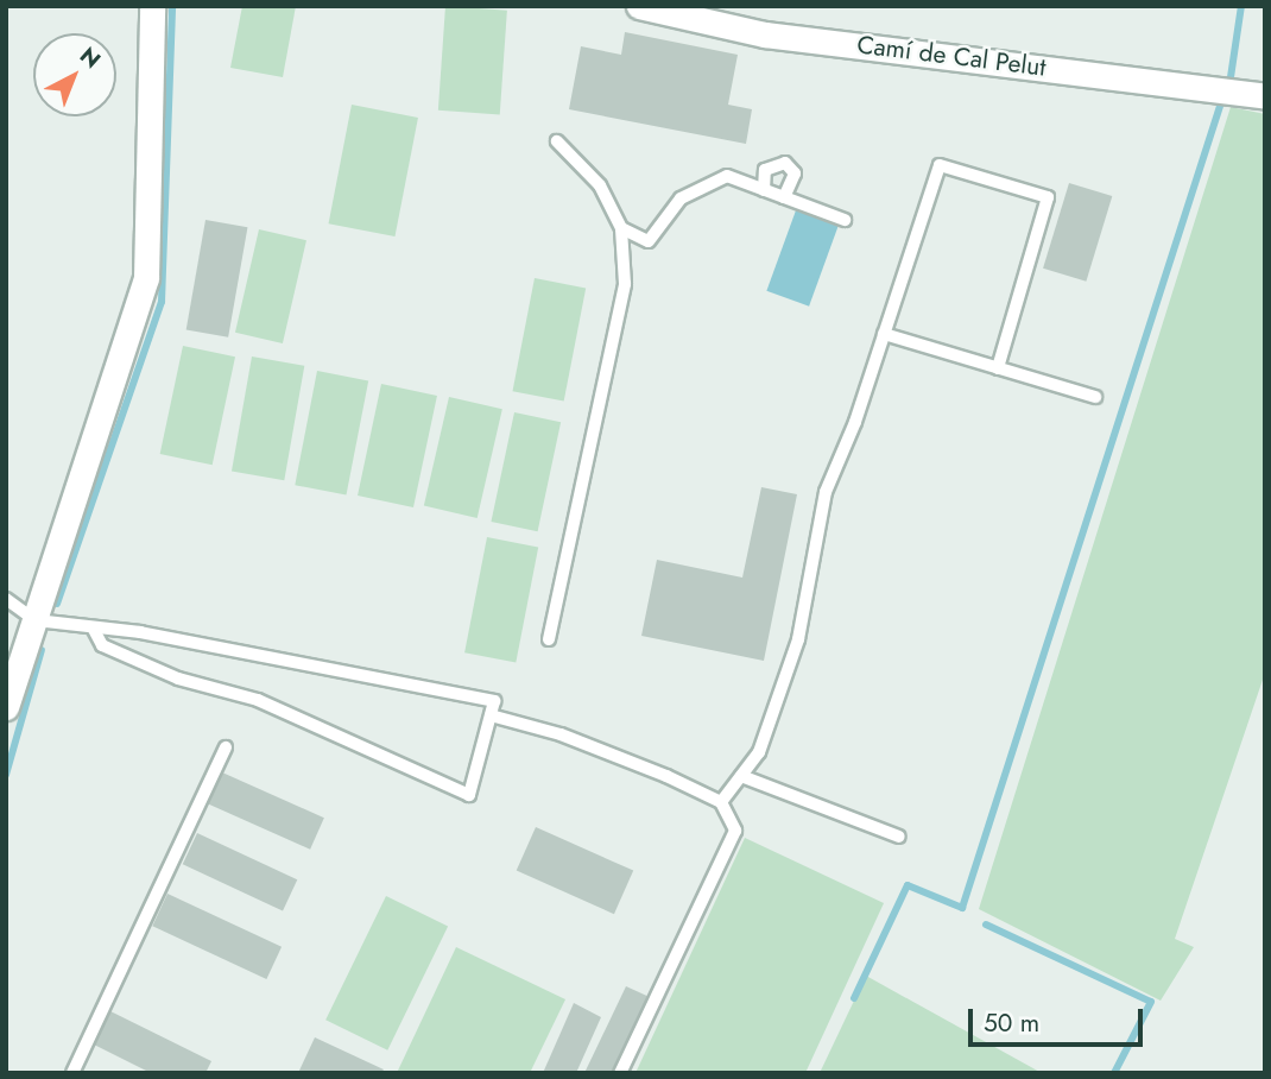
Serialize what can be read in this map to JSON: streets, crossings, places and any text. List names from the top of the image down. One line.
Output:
{"streets":{"street":["Camí de Cal Pelut"]},"scale_bar":"50 m","north":"top right"}
